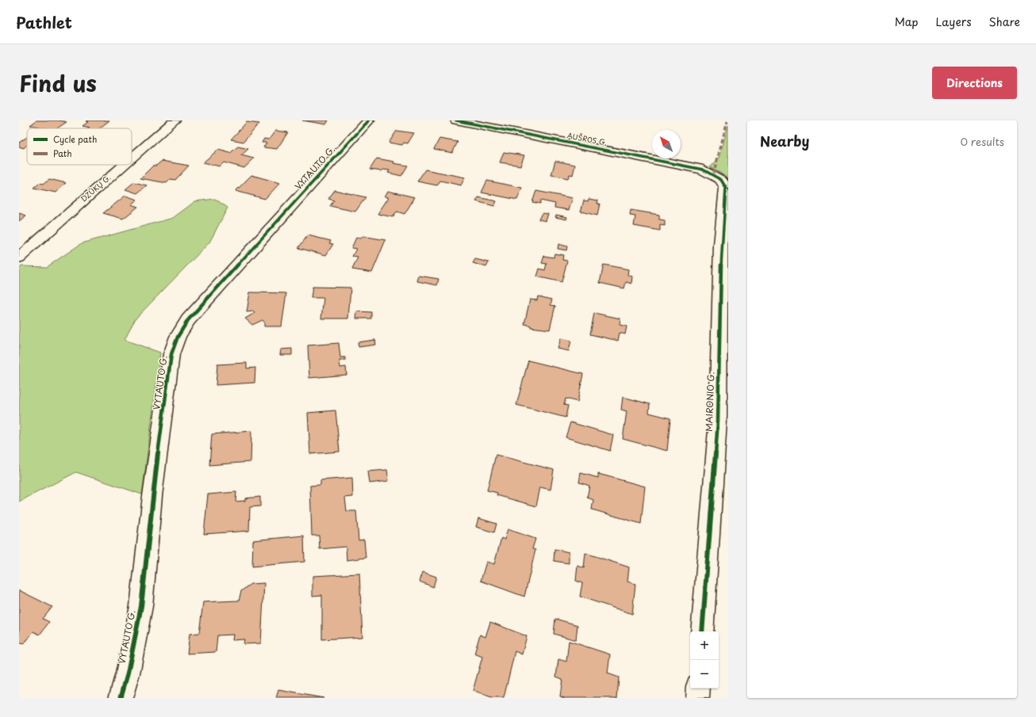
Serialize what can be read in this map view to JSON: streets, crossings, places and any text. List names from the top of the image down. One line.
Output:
{"streets":{"street":["AUŠROS G.","VYTAUTO G.","DZŪKŲ G.","MAIRONIO G."]},"crossings":[["AUŠROS G.","MAIRONIO G."]],"legend":["Cycle path","Path"],"north":"top left","page":{"header":"Pathlet","nav":["Map","Layers","Share"],"title":"Find us","buttons":"Directions","heading":["Nearby","0 results"],"map_buttons":["+","−"]}}
